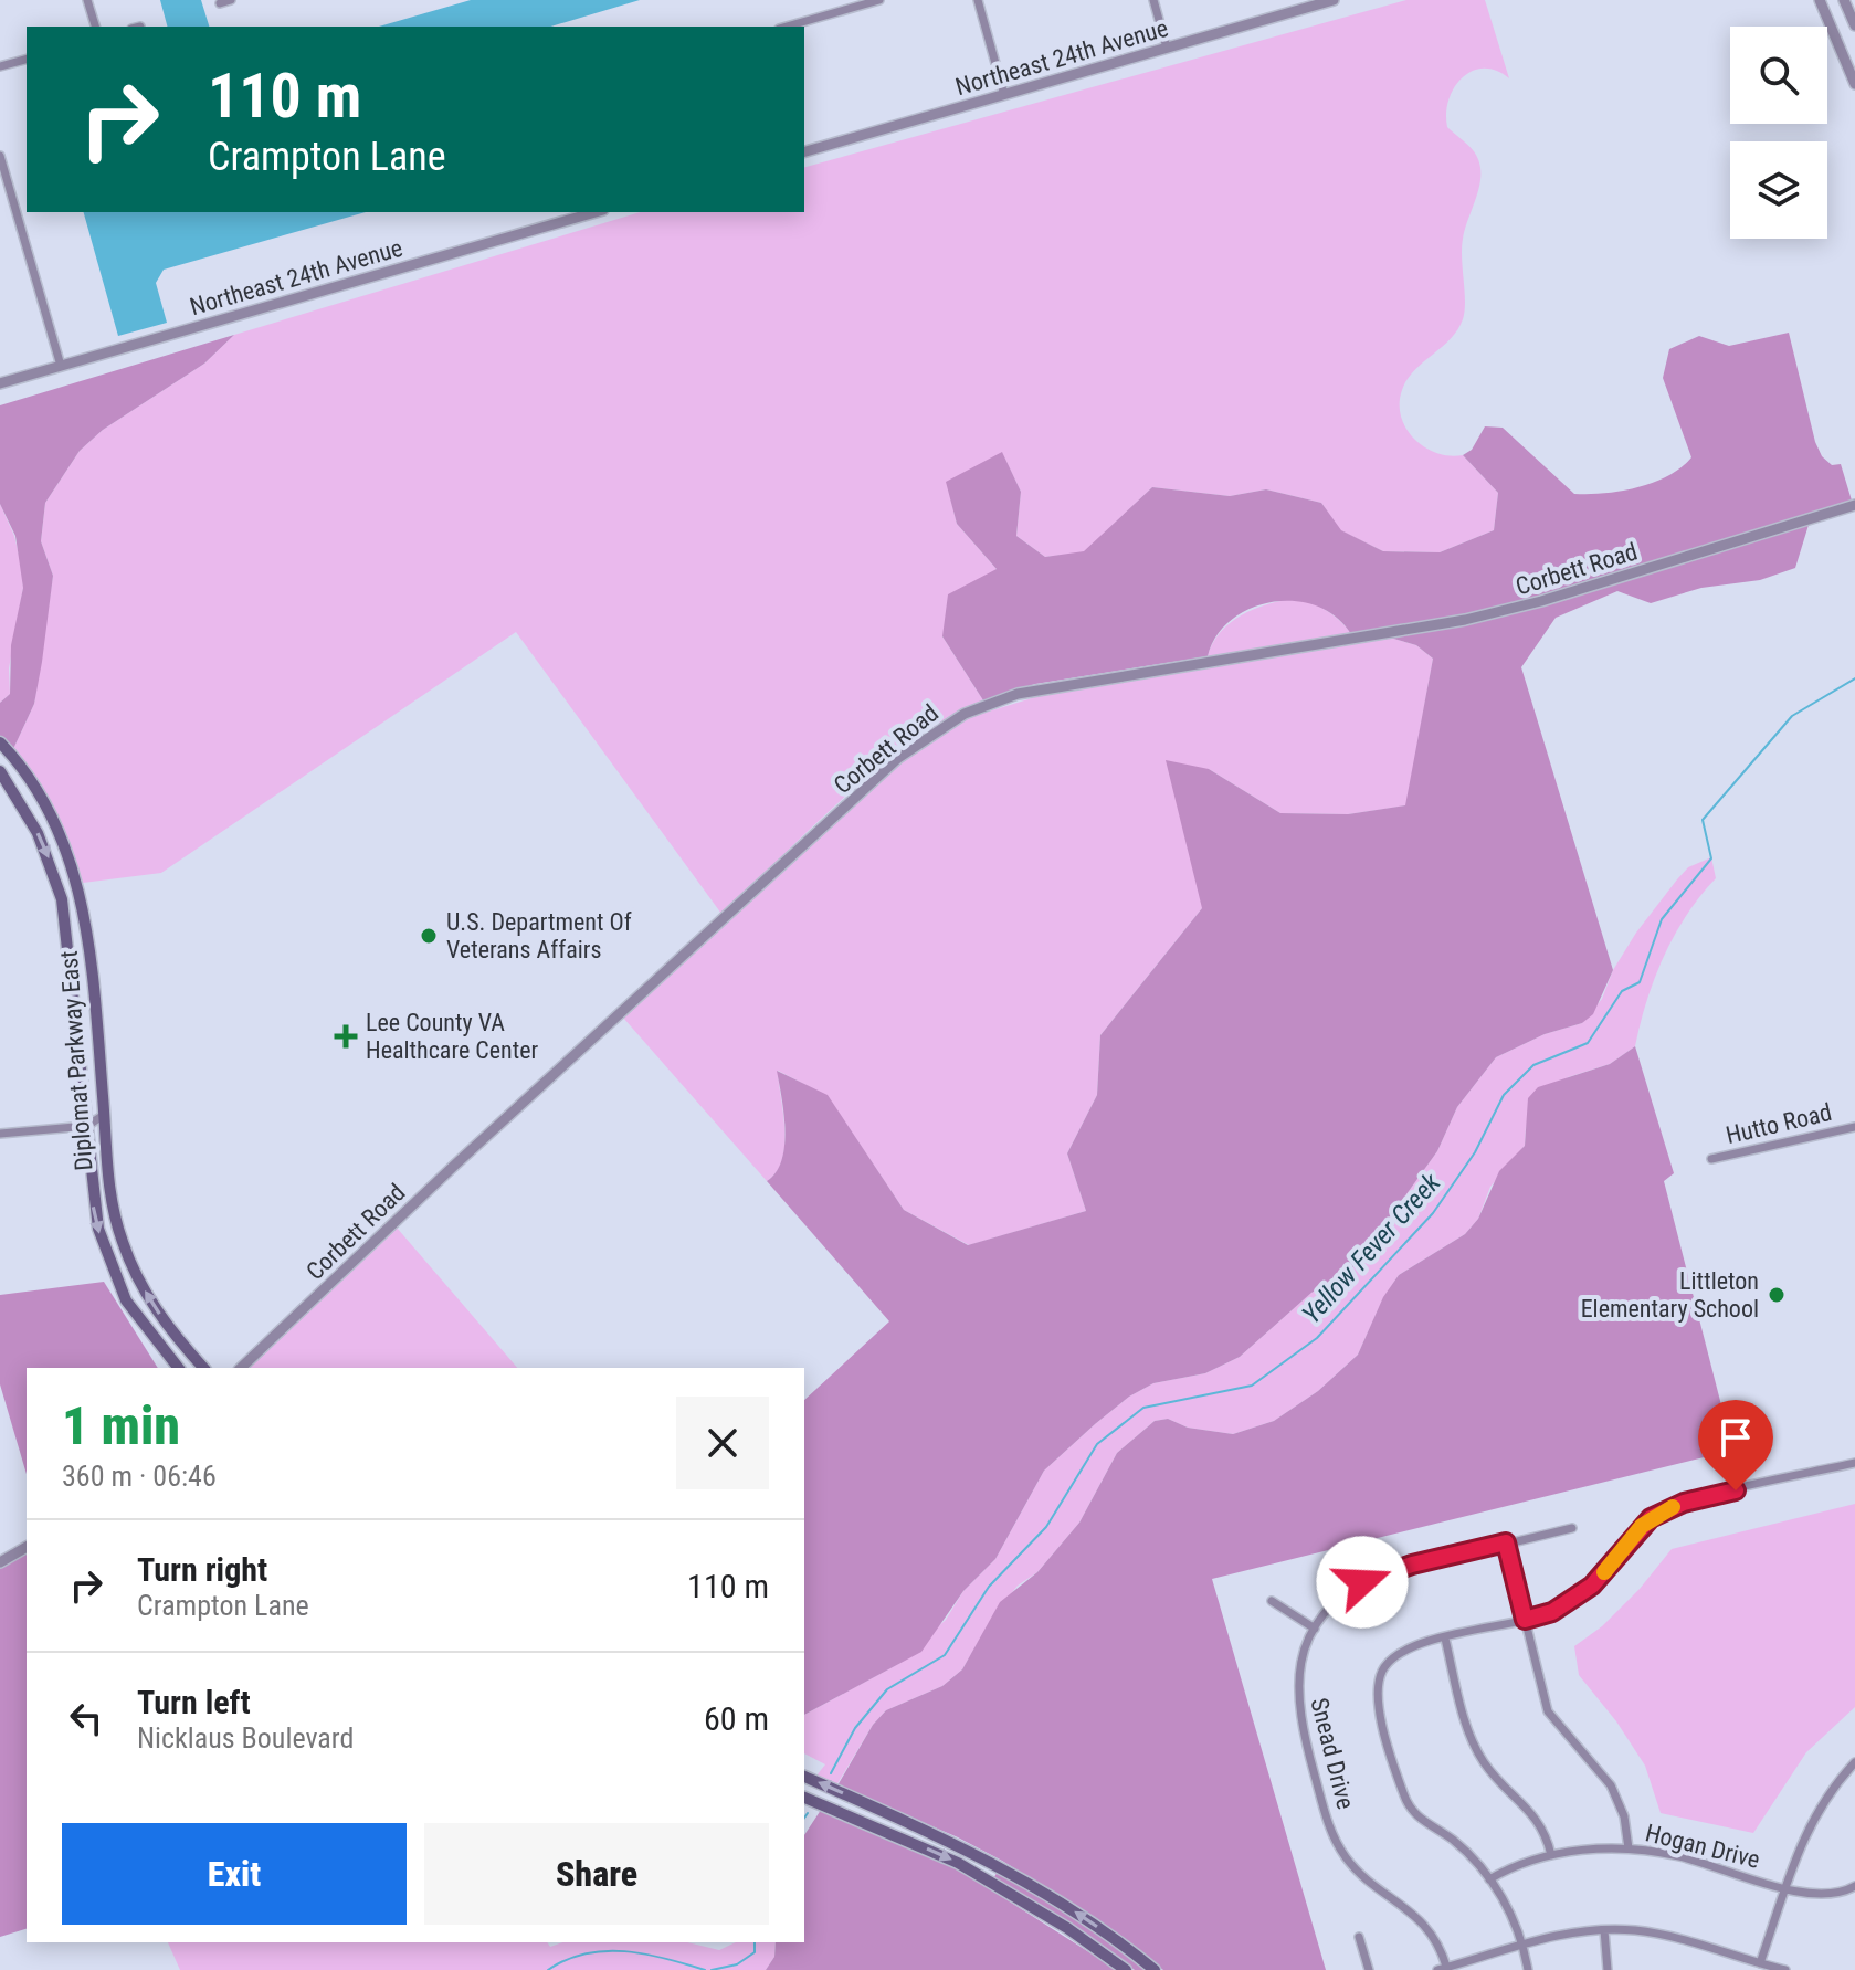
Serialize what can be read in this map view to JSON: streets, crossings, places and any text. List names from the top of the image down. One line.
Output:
{"streets":{"main road":["Diplomat Parkway East"],"street":["Northeast 24th Avenue","Corbett Road","Hutto Road","Snead Drive","Hogan Drive"]},"water":["Yellow Fever Creek"],"places":{"other":["U.S. Department Of Veterans Affairs","Littleton Elementary School"],"health":["Lee County VA Healthcare Center"]},"page":{"turn":["110 m","Crampton Lane"],"heading":["1 min","360 m · 06:46"],"list":[{"name":"Turn right","note":"Crampton Lane","value":"110 m"},{"name":"Turn left","note":"Nicklaus Boulevard","value":"60 m"}],"buttons":["Exit","Share"]}}
